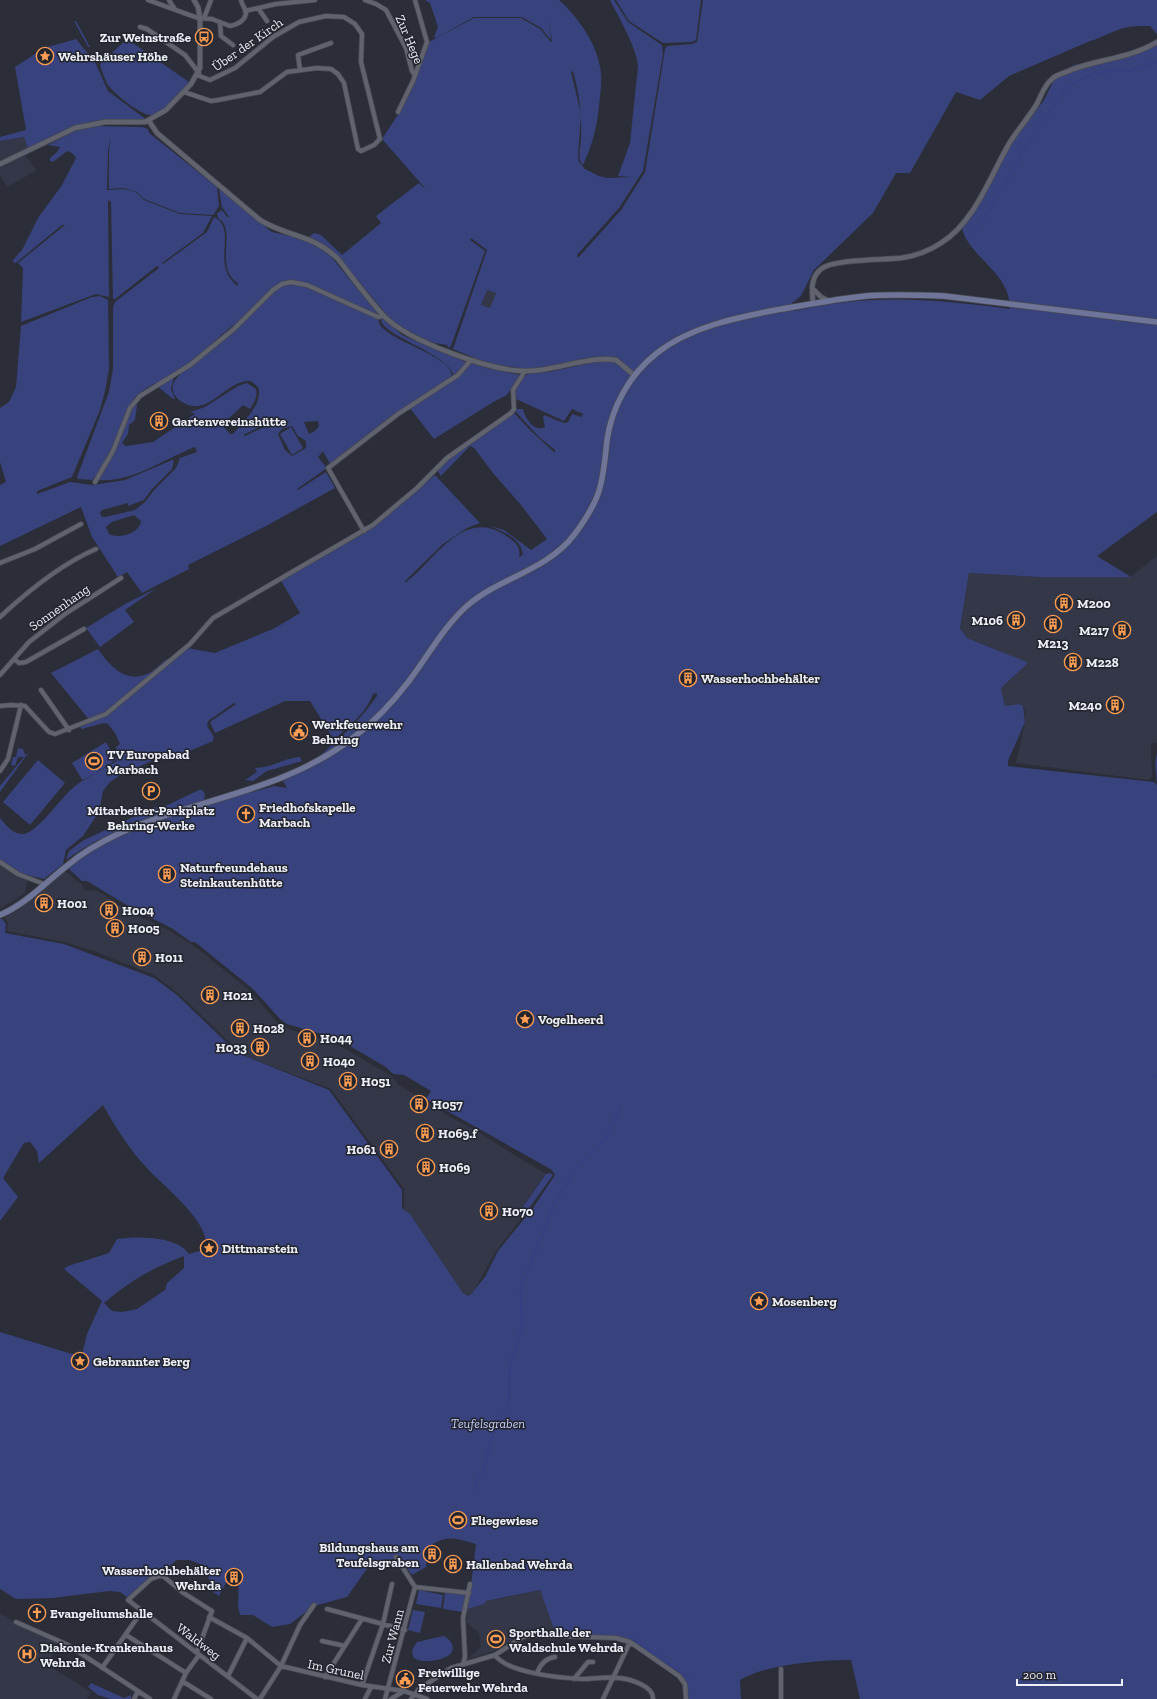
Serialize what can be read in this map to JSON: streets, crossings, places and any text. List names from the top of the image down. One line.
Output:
{"streets":{"street":["Zur Hege","Über der Kirch","Sonnenhang","Zur Wann","Waldweg","Im Grunel"]},"crossings":[["Zur Wann","Im Grunel"]],"parks":["Teufelsgraben"],"places":{"bus stop":["Zur Weinstraße"],"place":["Wehrshäuser Höhe","Vogelheerd","Dittmarstein","Mosenberg","Gebrannter Berg"],"building":["Gartenvereinshütte","M200","M106","M213","M217","M228","Wasserhochbehälter","M240","Naturfreundehaus Steinkautenhütte","H001","H004","H005","H011","H021","H028","H044","H033","H040","H051","H057","H069.f","H061","H069","H070","Bildungshaus am Teufelsgraben","Hallenbad Wehrda","Wasserhochbehälter Wehrda"],"public building":["Werkfeuerwehr Behring","Freiwillige Feuerwehr Wehrda"],"sports":["TV Europabad Marbach","Fliegewiese","Sporthalle der Waldschule Wehrda"],"parking":["Mitarbeiter-Parkplatz Behring-Werke"],"church":["Friedhofskapelle Marbach","Evangeliumshalle"],"hospital":["Diakonie-Krankenhaus Wehrda"]},"scale_bar":"200 m"}
